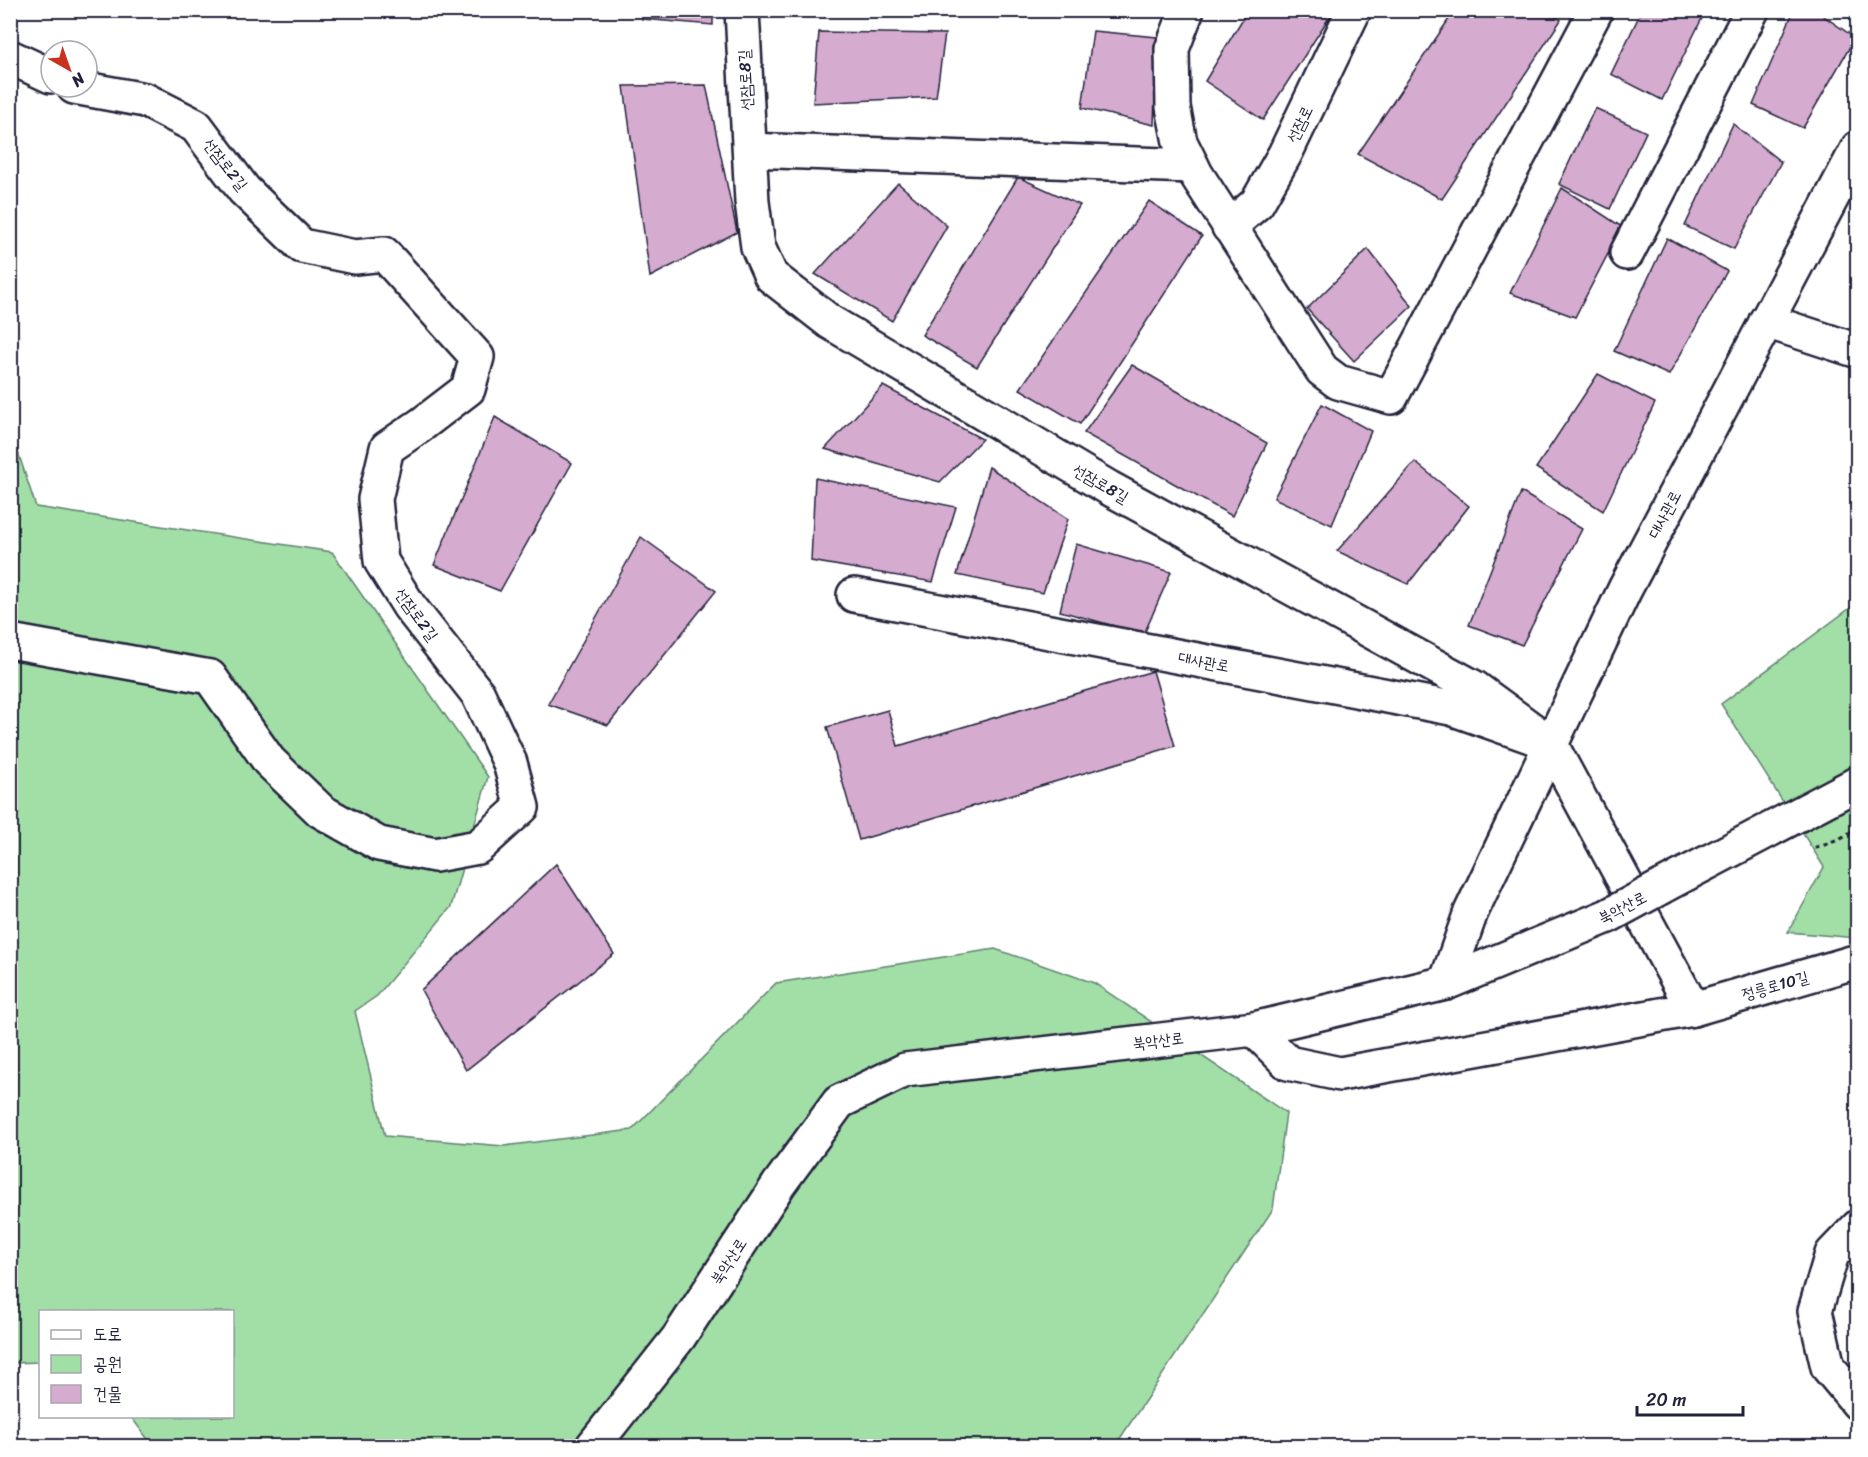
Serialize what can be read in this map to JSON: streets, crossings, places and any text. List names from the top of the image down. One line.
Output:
{"streets":{"street":["선잠로8길","선잠로","선잠로2길","대사관로","북악산로","정릉로10길"]},"crossings":[["선잠로8길","대사관로"],["대사관로","북악산로"],["북악산로","정릉로10길"]],"legend":["도로","공원","건물"],"scale_bar":"20 m","north":"bottom right"}
